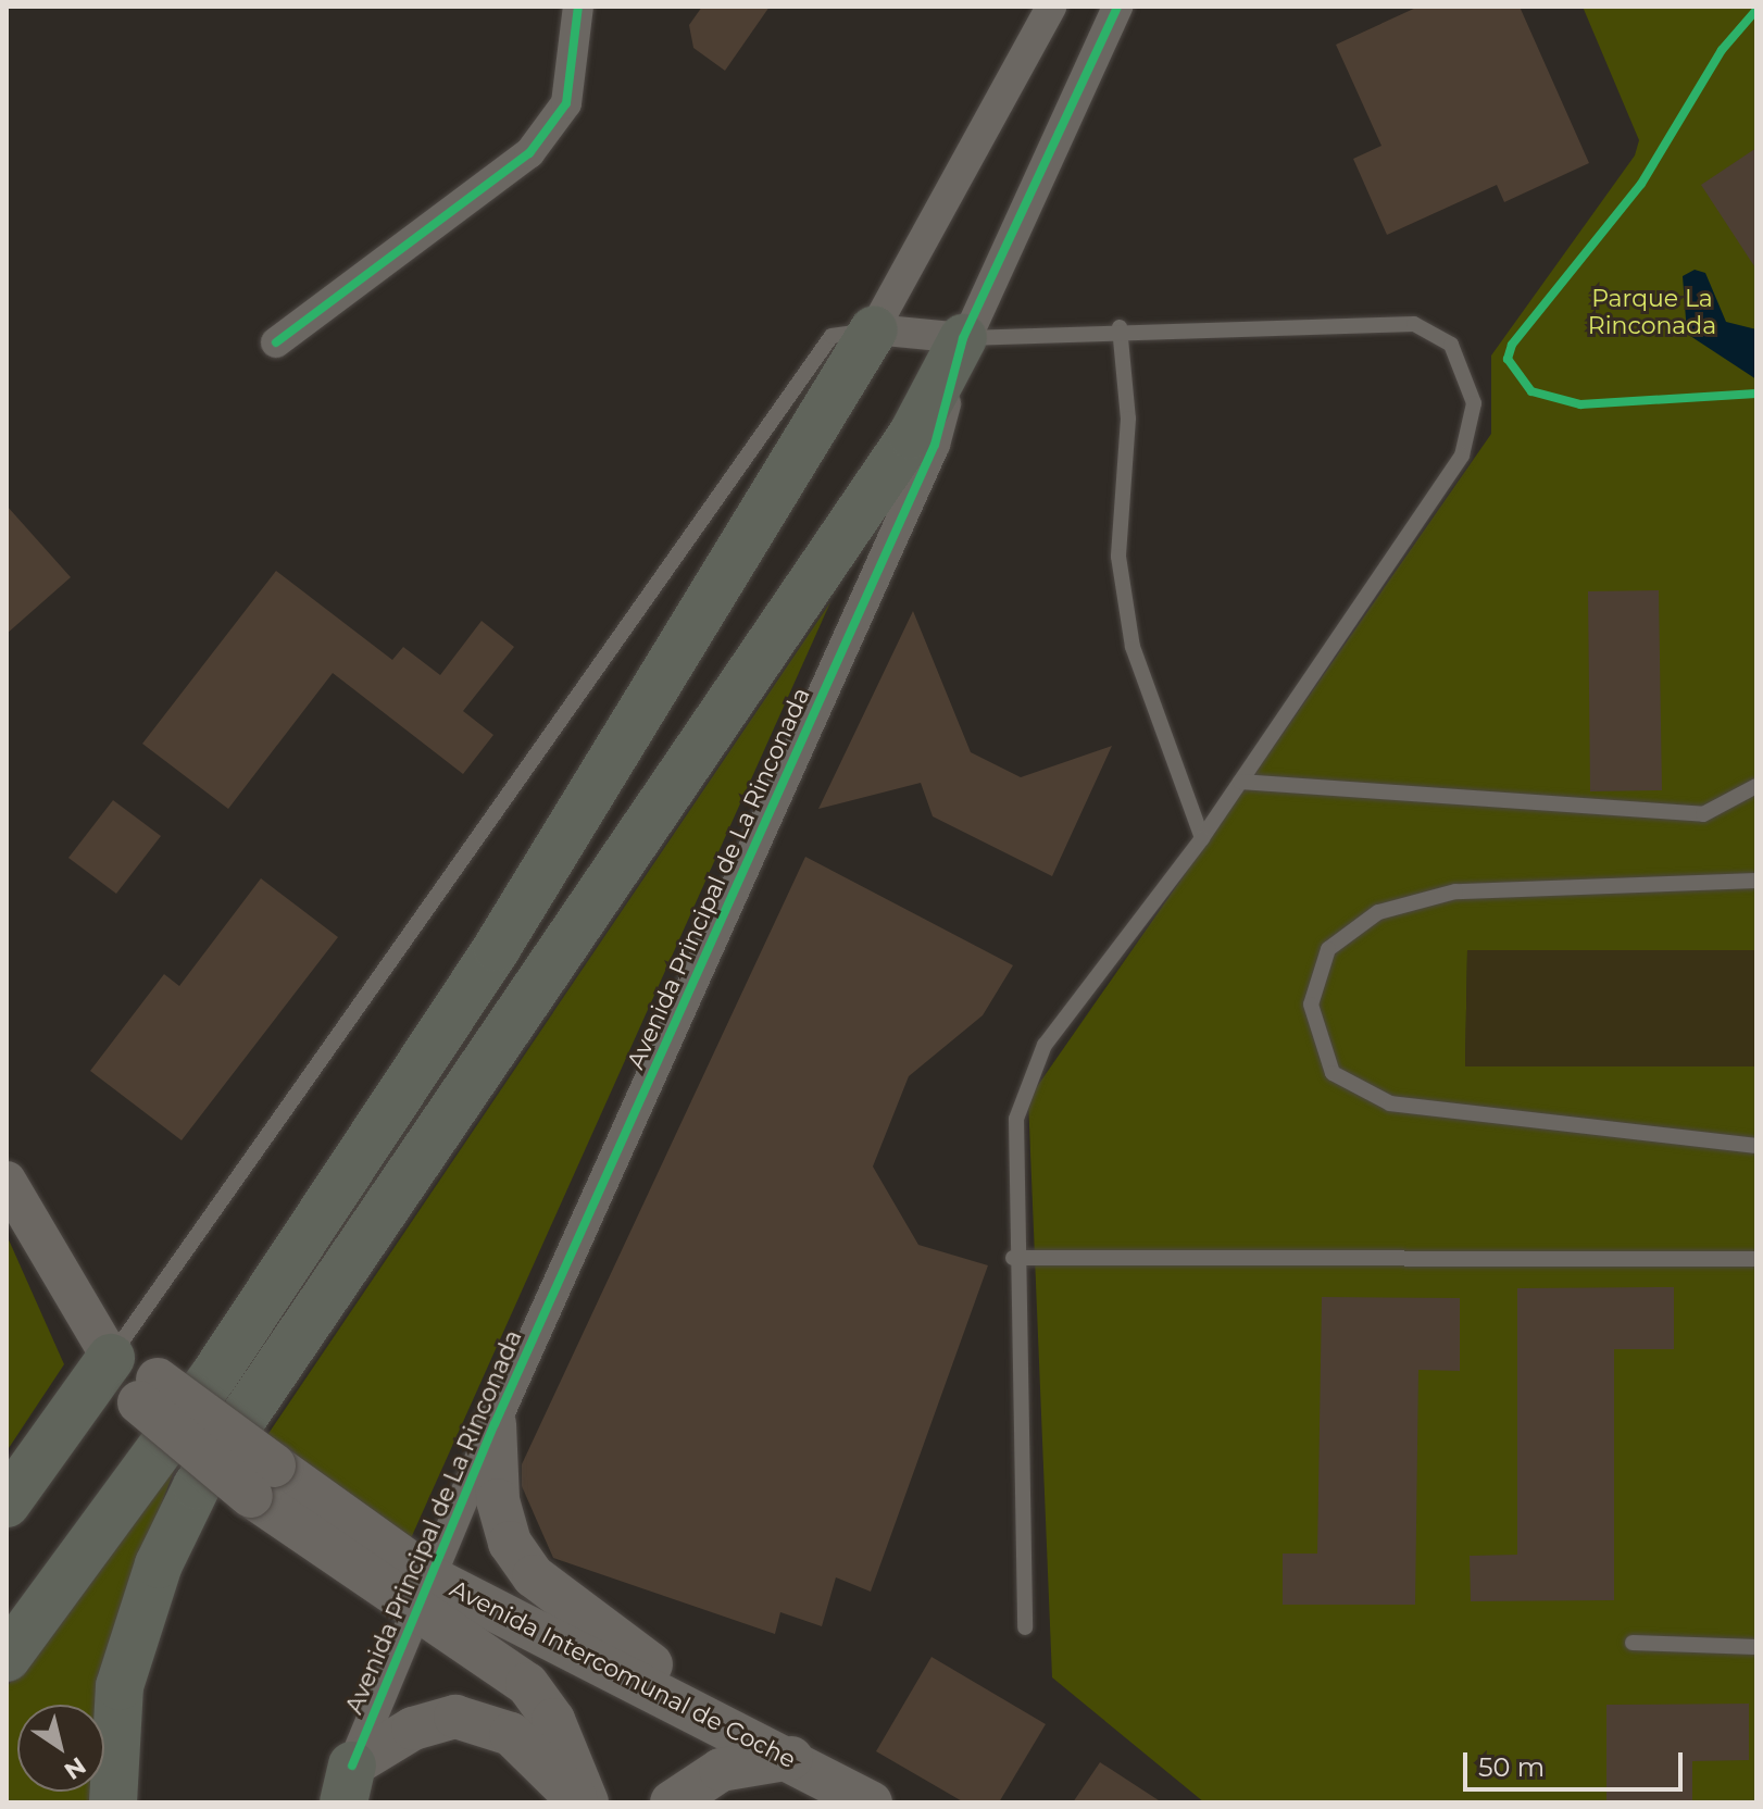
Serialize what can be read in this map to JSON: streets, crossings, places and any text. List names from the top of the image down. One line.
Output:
{"streets":{"main road":["Avenida Intercomunal de Coche"],"street":["Avenida Principal de La Rinconada"]},"crossings":[["Avenida Principal de La Rinconada","Avenida Intercomunal de Coche"]],"parks":["Parque La Rinconada"],"scale_bar":"50 m","north":"bottom right"}
